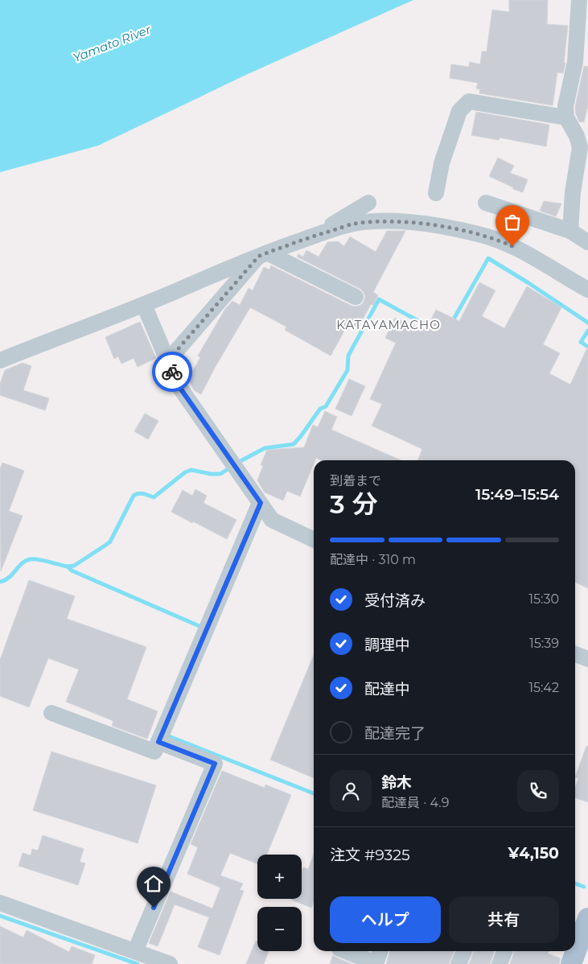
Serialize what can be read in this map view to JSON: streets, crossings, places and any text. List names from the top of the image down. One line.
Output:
{"districts":["KATAYAMACHO"],"water":["Yamato River"],"page":{"heading":["3 分","到着まで","15:49–15:54"],"panel":["鈴木","配達員 · 4.9","注文 #9325","¥4,150"],"bar":"配達中 · 310 m","list":[["受付済み","15:30"],["調理中","15:39"],["配達中","15:42"],"配達完了"],"map_buttons":["+","−"],"buttons":["ヘルプ","共有"]}}
